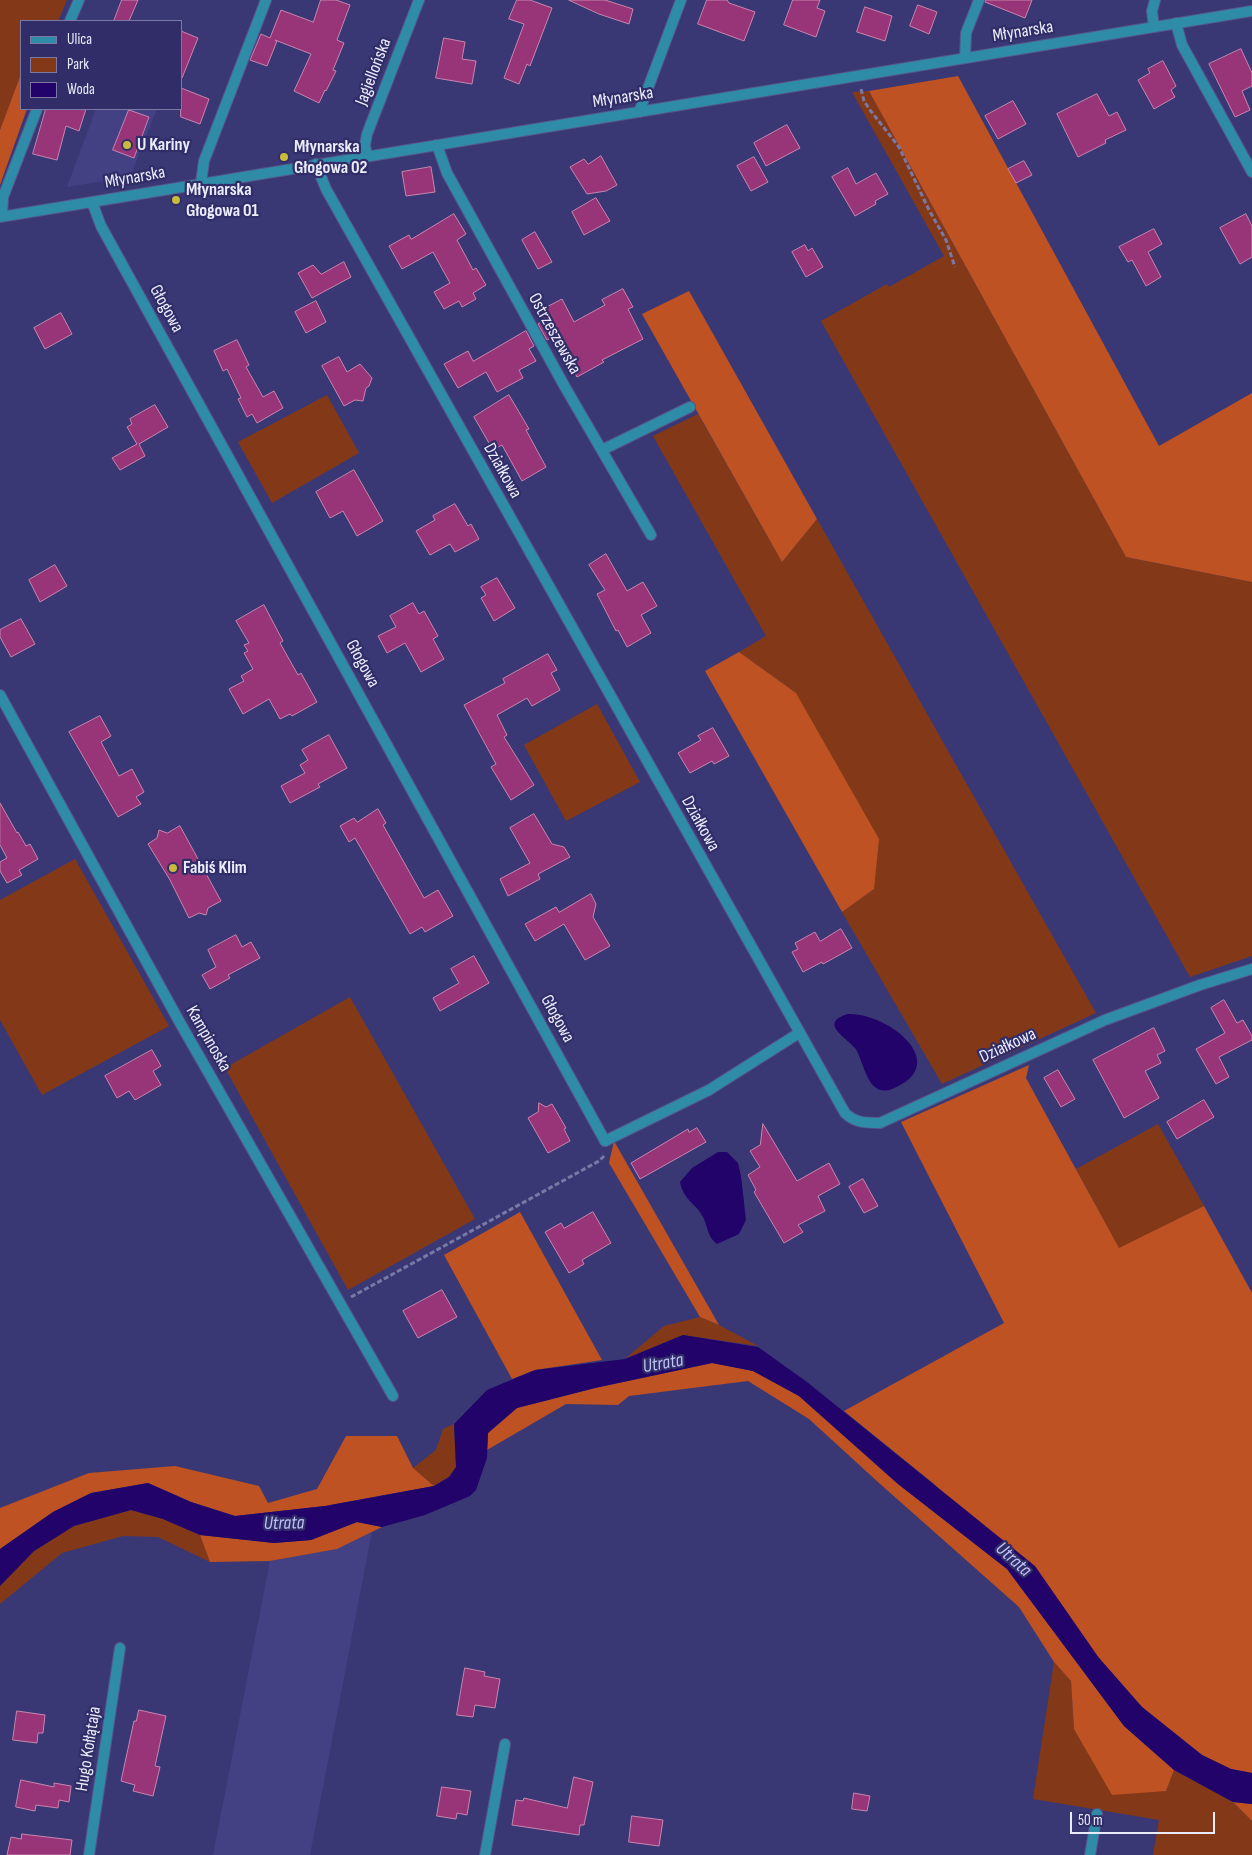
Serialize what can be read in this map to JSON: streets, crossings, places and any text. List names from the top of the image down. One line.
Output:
{"streets":{"street":["Młynarska","Jagiellońska","Głogowa","Ostrzeszewska","Działkowa","Kampinoska","Hugo Kołłątaja"]},"crossings":[["Młynarska","Jagiellońska"],["Młynarska","Głogowa"],["Młynarska","Ostrzeszewska"],["Młynarska","Działkowa"]],"water":["Utrata"],"places":["U Kariny","Młynarska Głogowa 02","Młynarska Głogowa 01","Fabiś Klim"],"legend":["Ulica","Park","Woda"],"scale_bar":"50 m"}
